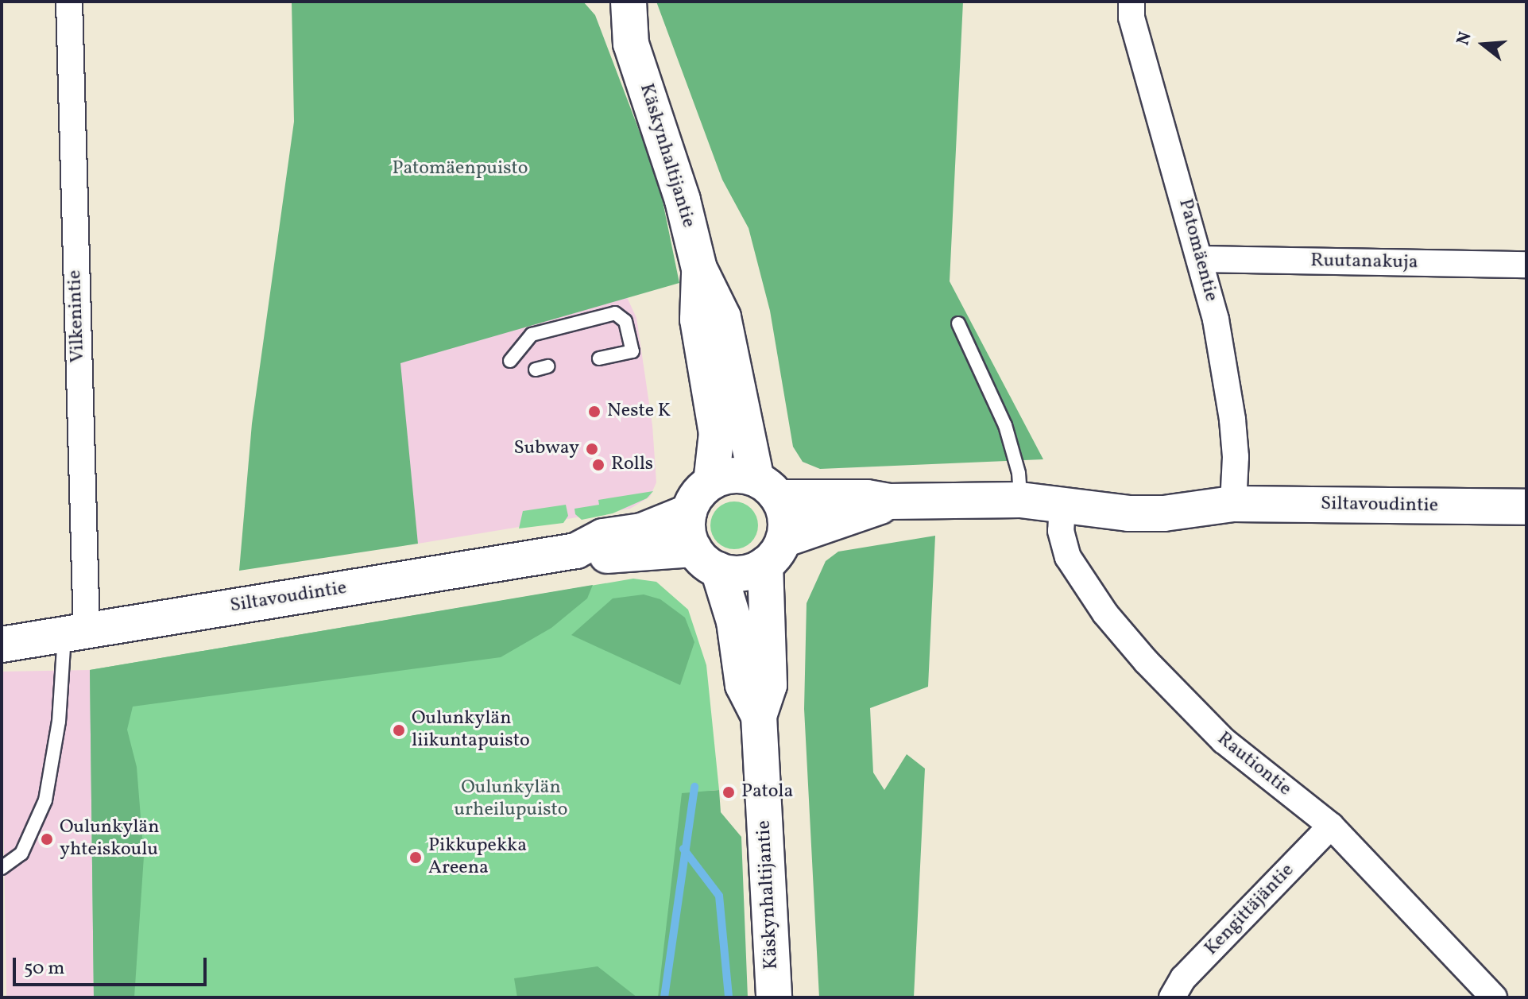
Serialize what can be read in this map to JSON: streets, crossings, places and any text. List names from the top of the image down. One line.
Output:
{"streets":{"main road":["Käskynhaltijantie","Siltavoudintie"],"street":["Patomäentie","Ruutanakuja","Vilkenintie","Rautiontie","Kengittäjäntie"]},"crossings":[["Käskynhaltijantie","Siltavoudintie"],["Patomäentie","Ruutanakuja"],["Patomäentie","Siltavoudintie"],["Vilkenintie","Siltavoudintie"],["Siltavoudintie","Rautiontie"],["Rautiontie","Kengittäjäntie"]],"parks":["Patomäenpuisto","Oulunkylän urheilupuisto"],"places":["Neste K","Subway","Rolls","Oulunkylän liikuntapuisto","Patola","Oulunkylän yhteiskoulu","Pikkupekka Areena"],"scale_bar":"50 m","north":"left"}
